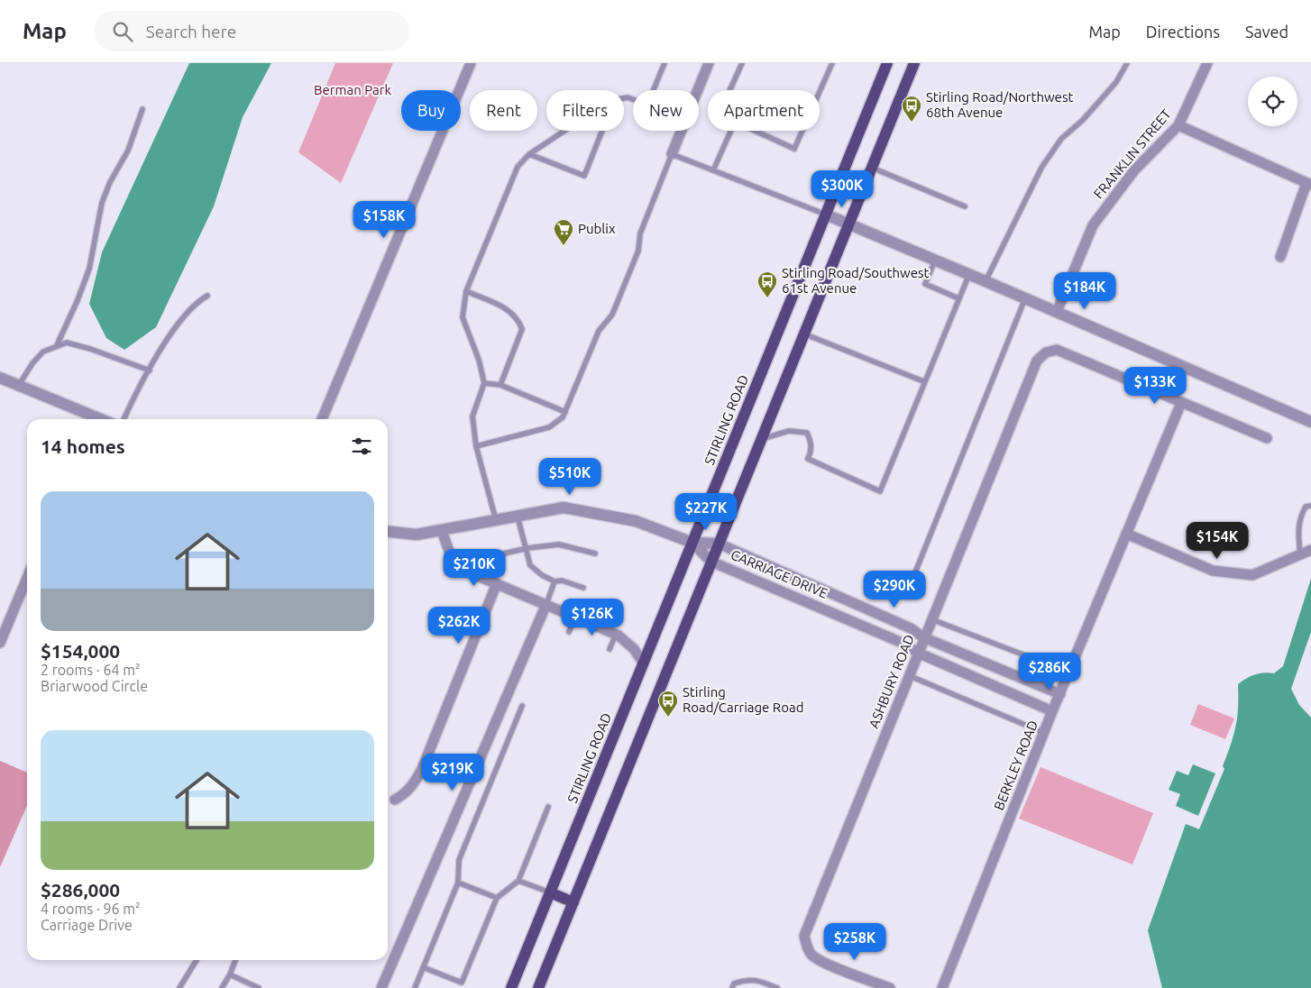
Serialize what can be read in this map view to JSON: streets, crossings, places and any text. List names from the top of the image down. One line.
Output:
{"streets":{"main road":["STIRLING ROAD"],"street":["FRANKLIN STREET","CARRIAGE DRIVE","ASHBURY ROAD","BERKLEY ROAD"]},"crossings":[["STIRLING ROAD","CARRIAGE DRIVE"],["CARRIAGE DRIVE","ASHBURY ROAD"],["CARRIAGE DRIVE","BERKLEY ROAD"],["ASHBURY ROAD","BERKLEY ROAD"]],"parks":["Berman Park"],"places":{"bus stop":["Stirling Road/Northwest 68th Avenue","Stirling Road/Southwest 61st Avenue","Stirling Road/Carriage Road"],"supermarket":["Publix"]},"page":{"header":"Map","search":"Search here","nav":["Map","Directions","Saved"],"chip":["Buy","Rent","Filters","New","Apartment"],"price":["$300K","$158K","$184K","$133K","$510K","$227K","$154K","$210K","$290K","$126K","$262K","$286K","$219K","$258K"],"heading":"14 homes","list":[{"name":"$154,000","note":"2 rooms · 64 m² · Briarwood Circle"},{"name":"$286,000","note":"4 rooms · 96 m² · Carriage Drive"}]}}
